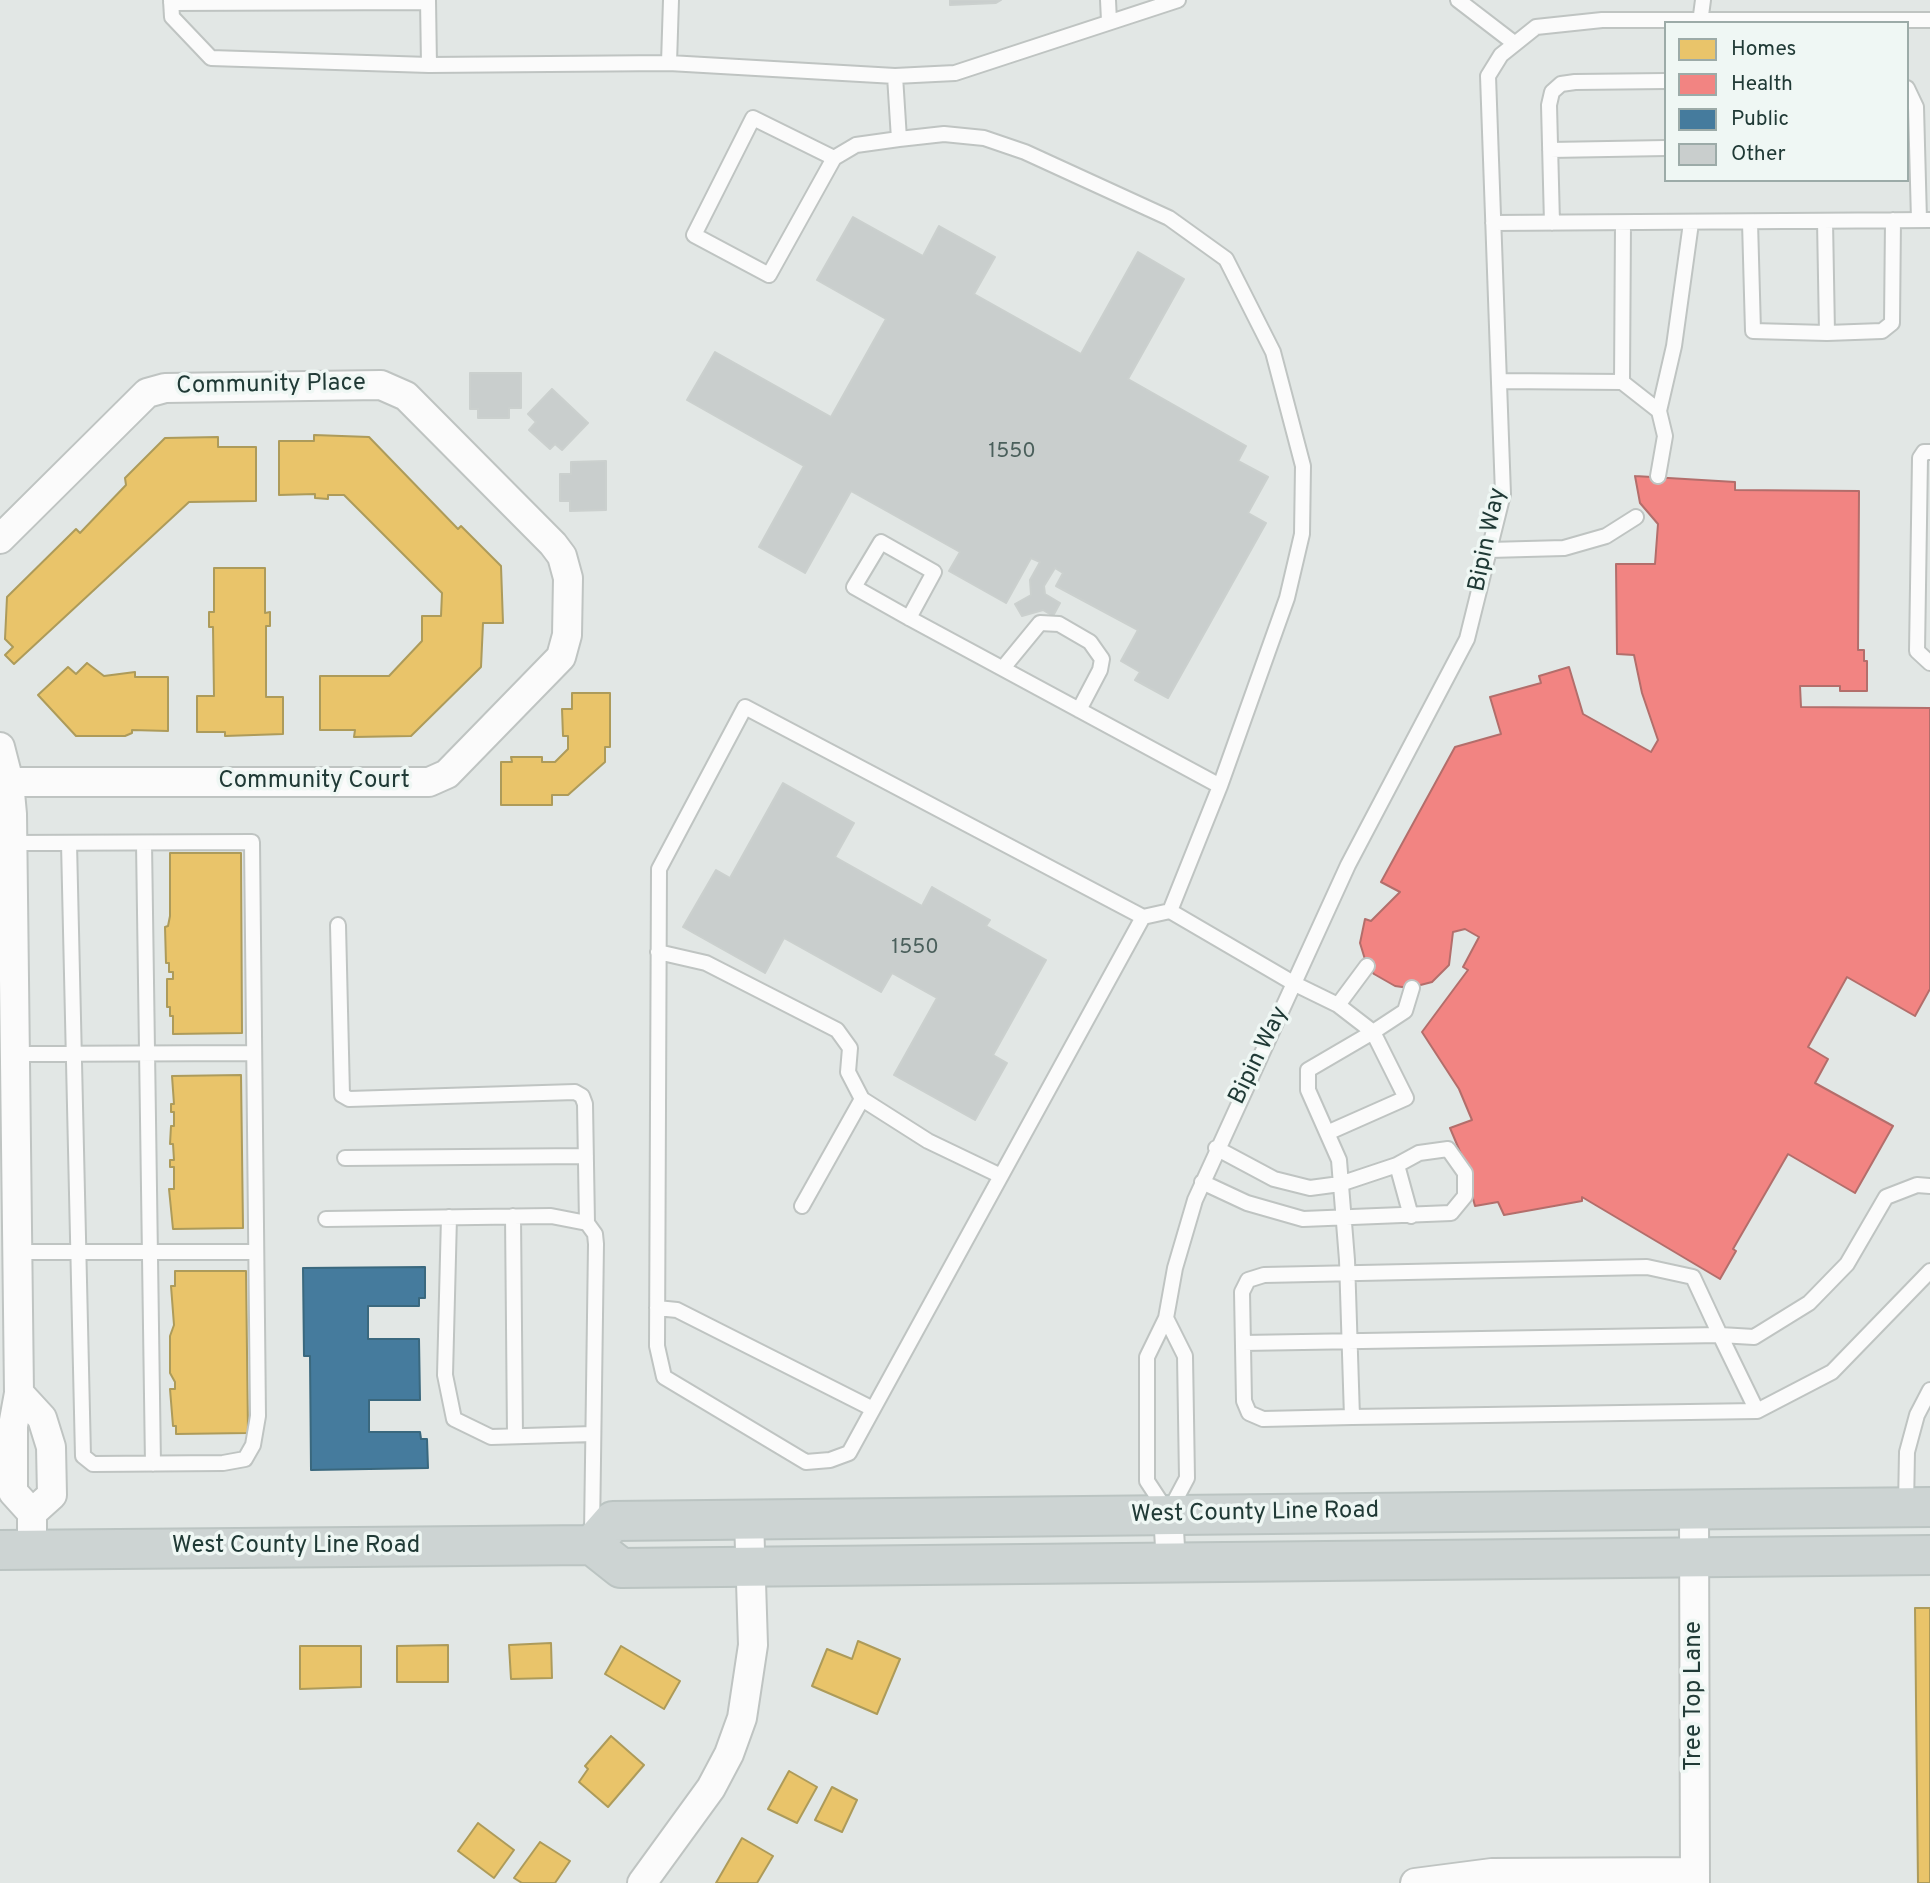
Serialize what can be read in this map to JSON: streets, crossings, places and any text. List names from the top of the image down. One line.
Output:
{"streets":{"main road":["West County Line Road"],"street":["Community Place","Community Court","Tree Top Lane"],"lane":["Bipin Way"]},"crossings":[["Community Place","Community Court"],["Bipin Way","West County Line Road"],["West County Line Road","Tree Top Lane"]],"house_numbers":["1550","1550"],"legend":["Homes","Health","Public","Other"]}
